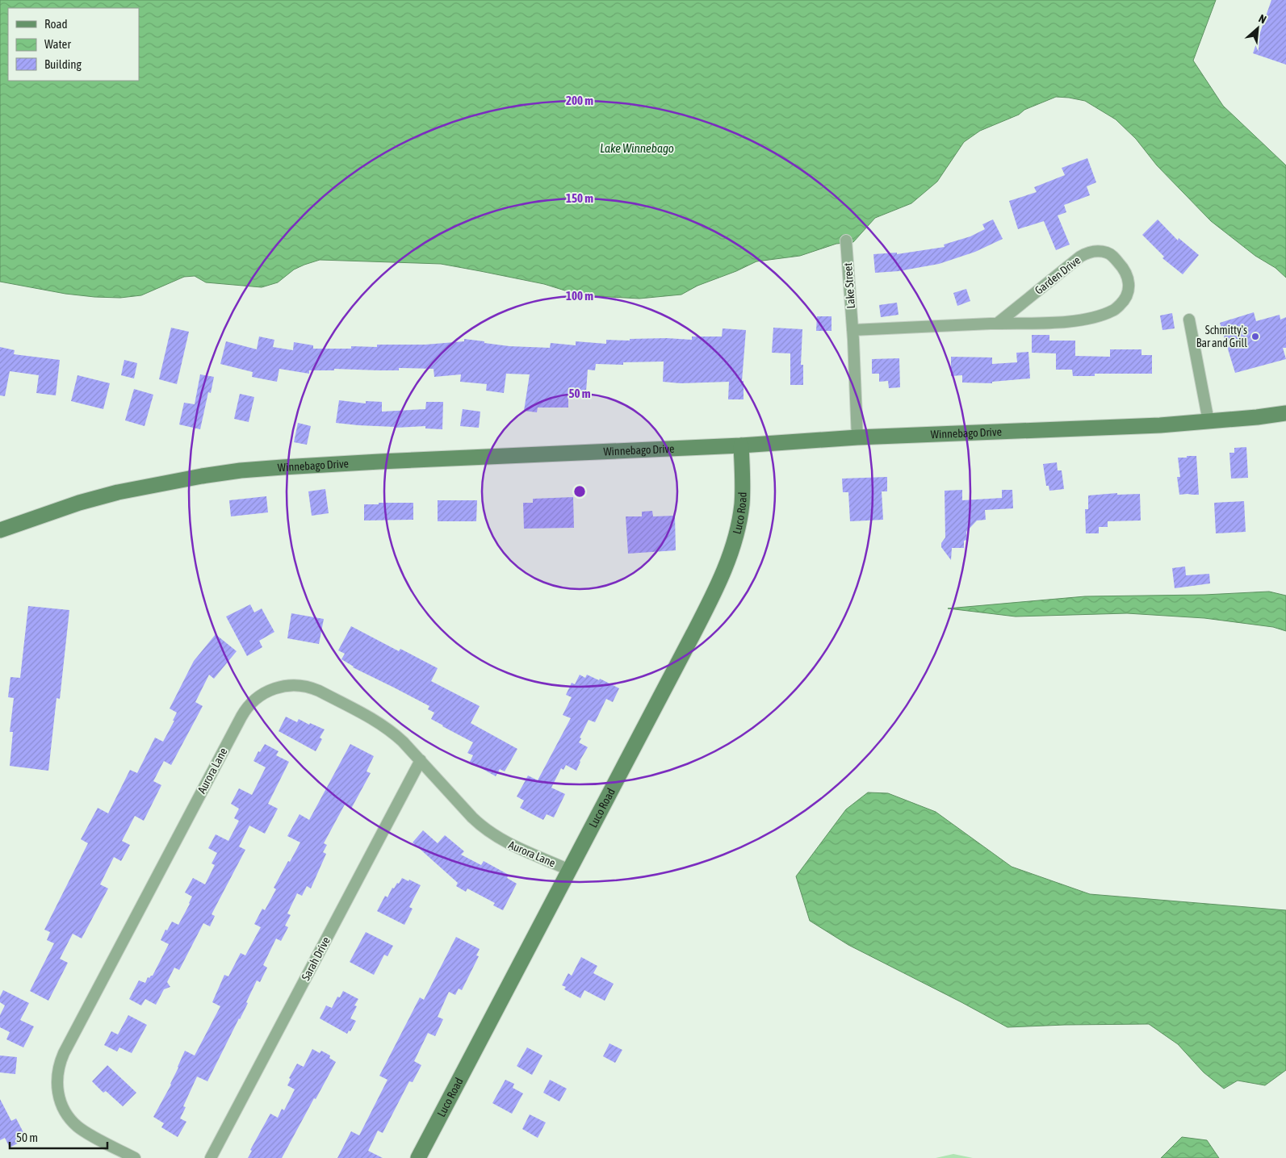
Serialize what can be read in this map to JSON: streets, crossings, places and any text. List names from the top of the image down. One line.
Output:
{"streets":{"main road":["Winnebago Drive","Luco Road"],"street":["Garden Drive","Lake Street","Aurora Lane","Sarah Drive"]},"crossings":[["Garden Drive","Lake Street"],["Winnebago Drive","Luco Road"],["Luco Road","Aurora Lane"],["Aurora Lane","Sarah Drive"]],"water":["Lake Winnebago"],"places":["Schmitty's Bar and Grill"],"legend":["Road","Water","Building"],"scale_bar":"50 m","north":"top right","rings":["200 m","150 m","100 m","50 m"]}
